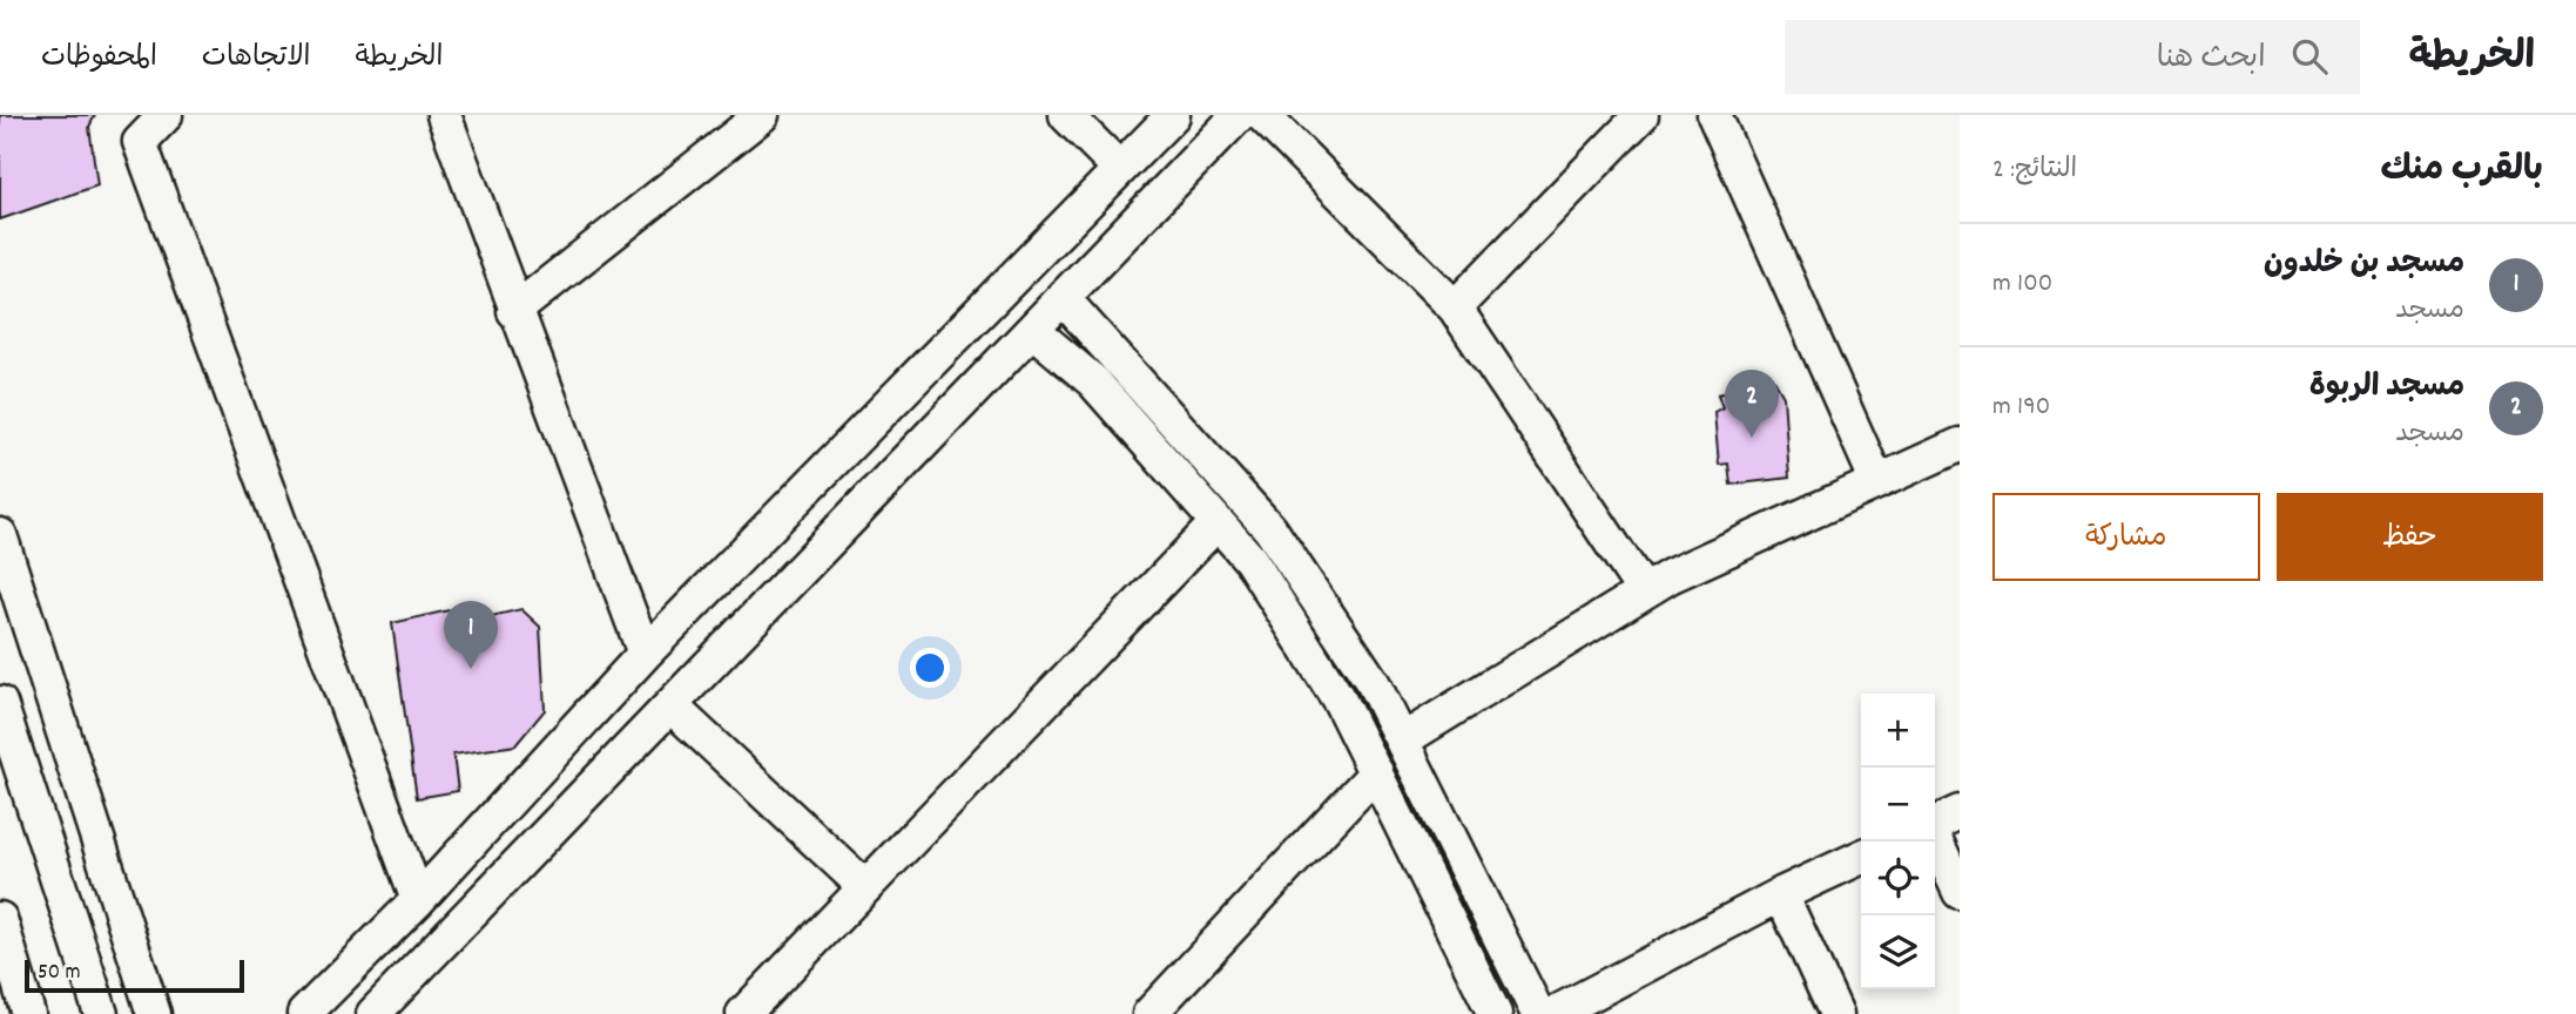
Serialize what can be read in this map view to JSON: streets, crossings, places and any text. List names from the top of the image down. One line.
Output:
{"scale_bar":"50 m","page":{"header":"الخريطة","search":"ابحث هنا","nav":["الخريطة","الاتجاهات","المحفوظات"],"heading":["بالقرب منك","النتائج: 2"],"list":[{"mark":"1","name":"مسجد بن خلدون","note":"مسجد","value":"100 m"},{"mark":"2","name":"مسجد الربوة","note":"مسجد","value":"190 m"}],"pins":["2","1"],"buttons":["حفظ","مشاركة"],"map_buttons":["+","−"],"scale":"50 m"}}
